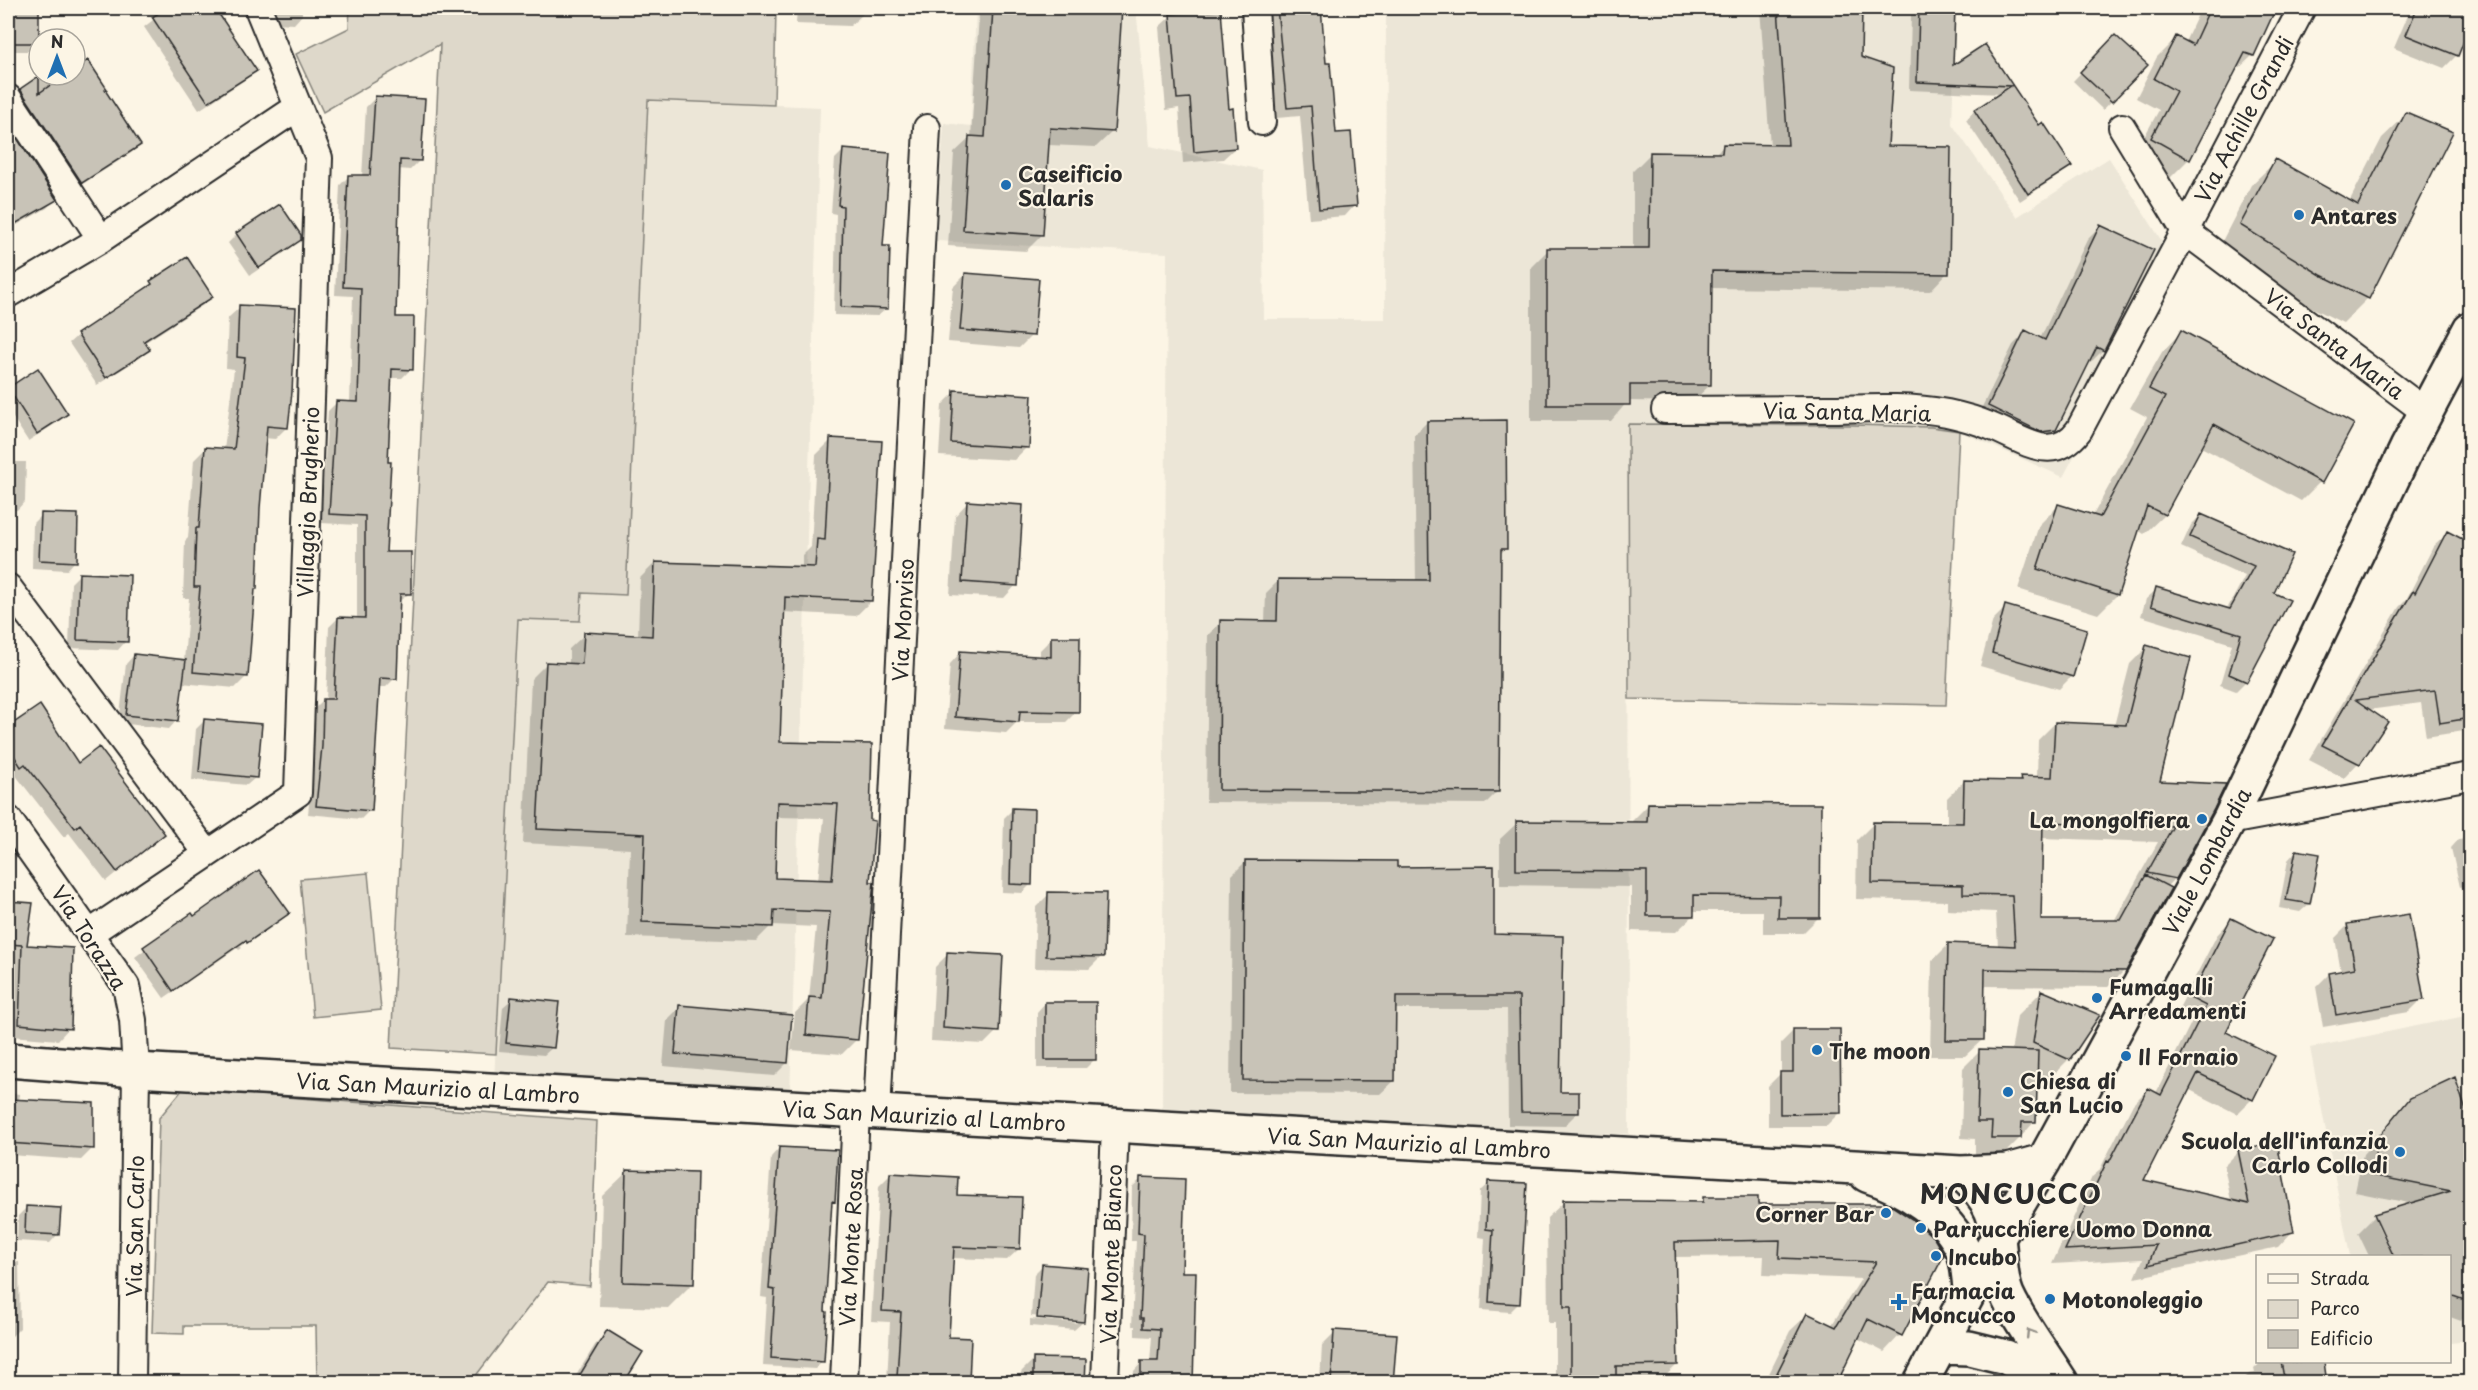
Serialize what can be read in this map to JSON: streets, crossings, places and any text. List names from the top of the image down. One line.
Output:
{"streets":{"main road":["Viale Lombardia","Via San Maurizio al Lambro"],"street":["Via Achille Grandi","Via Santa Maria","Villaggio Brugherio","Via Monviso","Via Torazza","Via San Carlo","Via Monte Rosa","Via Monte Bianco"]},"crossings":[["Via Achille Grandi","Via Santa Maria"],["Via Santa Maria","Viale Lombardia"],["Villaggio Brugherio","Via Torazza"],["Via Monviso","Via San Maurizio al Lambro"],["Via Monviso","Via Monte Rosa"],["Viale Lombardia","Via San Maurizio al Lambro"],["Via Torazza","Via San Maurizio al Lambro"],["Via Torazza","Via San Carlo"],["Via San Maurizio al Lambro","Via San Carlo"],["Via San Maurizio al Lambro","Via Monte Rosa"],["Via San Maurizio al Lambro","Via Monte Bianco"]],"districts":["MONCUCCO"],"places":{"other":["Caseificio Salaris","Antares","La mongolfiera","Fumagalli Arredamenti","The moon","Il Fornaio","Chiesa di San Lucio","Scuola dell'infanzia Carlo Collodi","Corner Bar","Parrucchiere Uomo Donna","Incubo","Motonoleggio"],"health":["Farmacia Moncucco"]},"legend":["Strada","Parco","Edificio"],"north":"top"}
